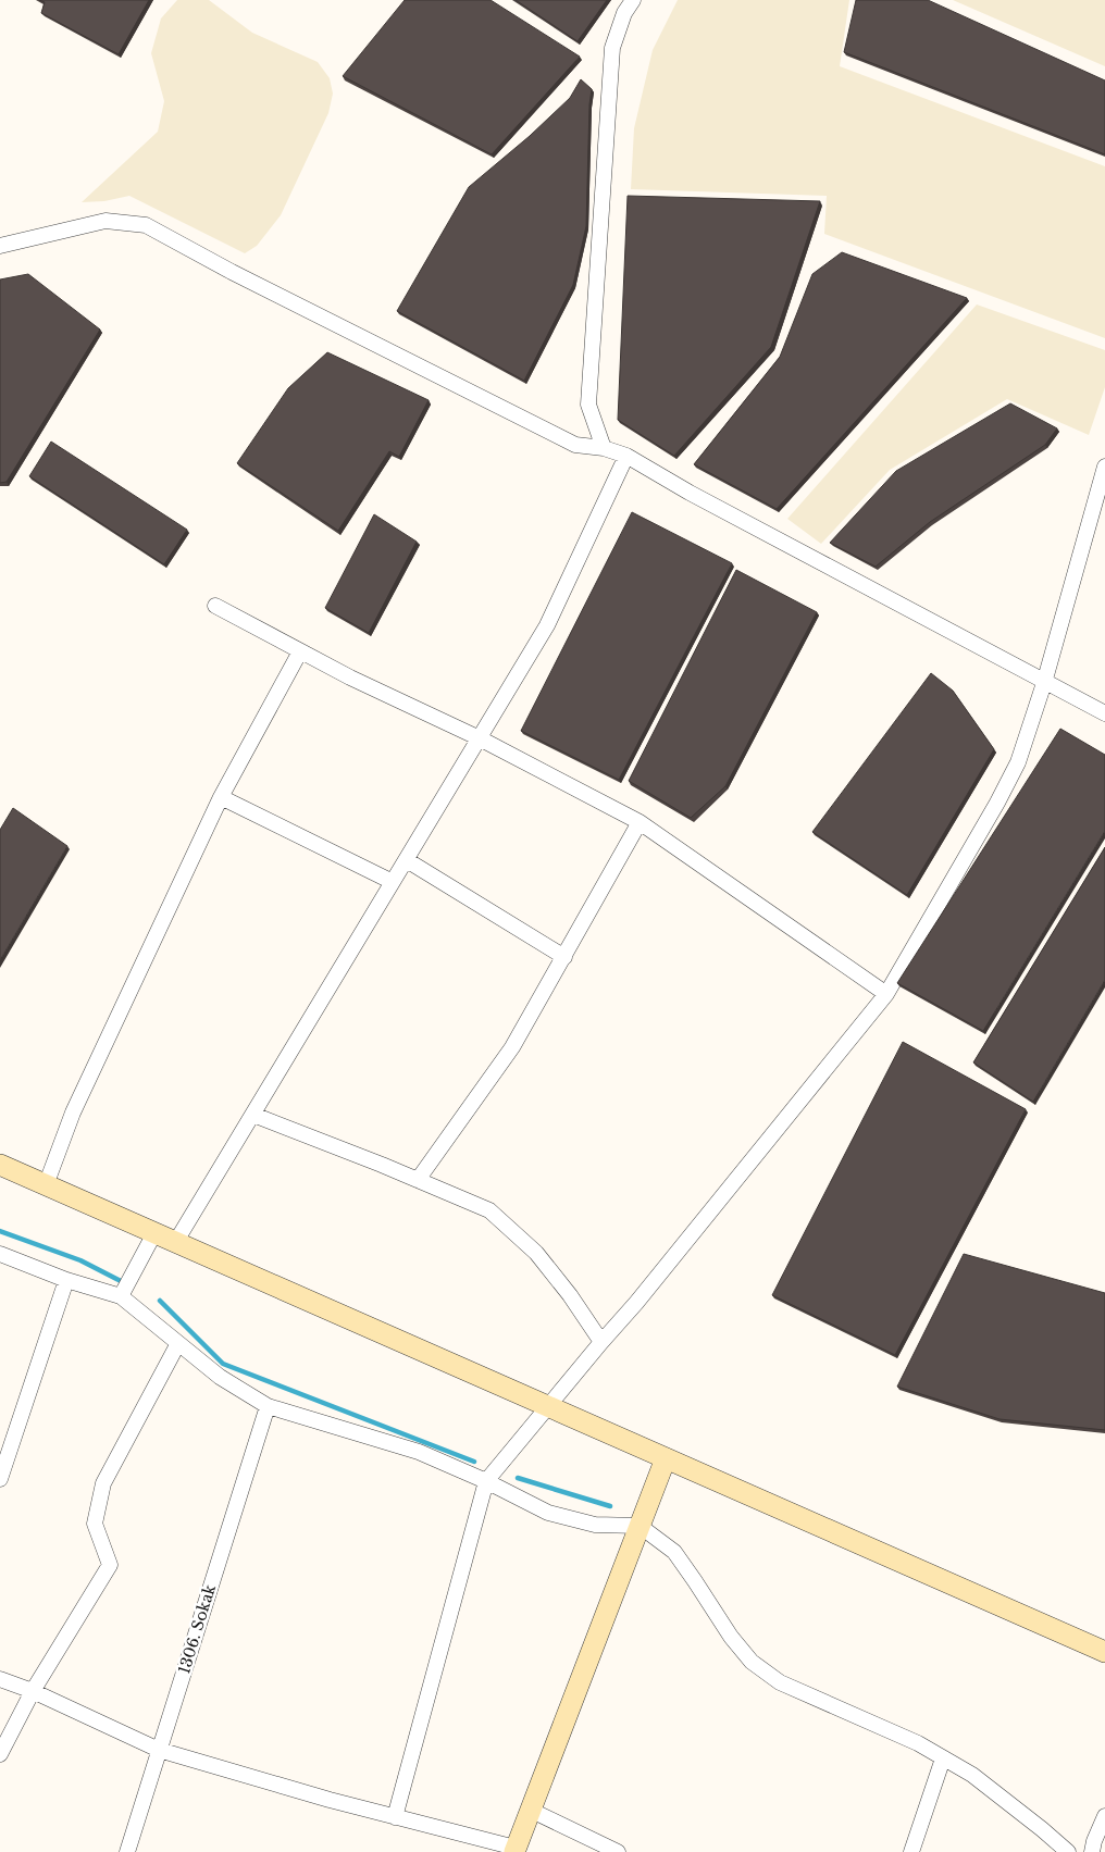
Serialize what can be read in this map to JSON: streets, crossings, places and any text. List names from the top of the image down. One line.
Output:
{"streets":{"street":["1306. Sokak"]}}
